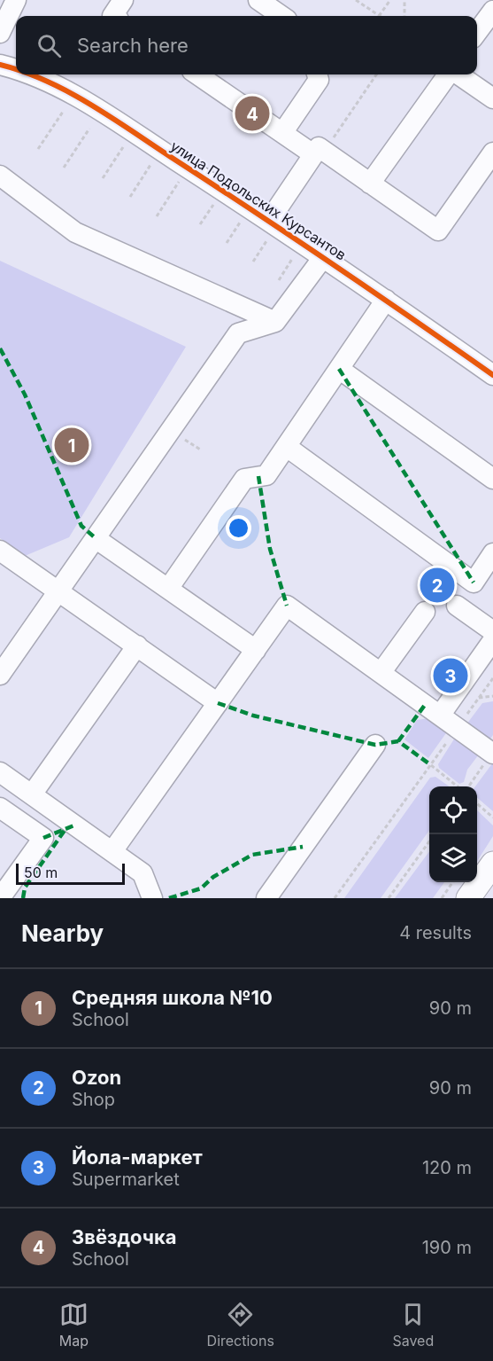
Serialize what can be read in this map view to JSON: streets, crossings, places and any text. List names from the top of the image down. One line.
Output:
{"streets":{"street":["улица Подольских Курсантов"]},"scale_bar":"50 m","page":{"search":"Search here","pins":["4","1","2","3"],"scale":"50 m","heading":["Nearby","4 results"],"list":[{"mark":"1","name":"Средняя школа №10","note":"School","value":"90 m"},{"mark":"2","name":"Ozon","note":"Shop","value":"90 m"},{"mark":"3","name":"Йола-маркет","note":"Supermarket","value":"120 m"},{"mark":"4","name":"Звёздочка","note":"School","value":"190 m"}],"nav":["Map","Directions","Saved"]}}
